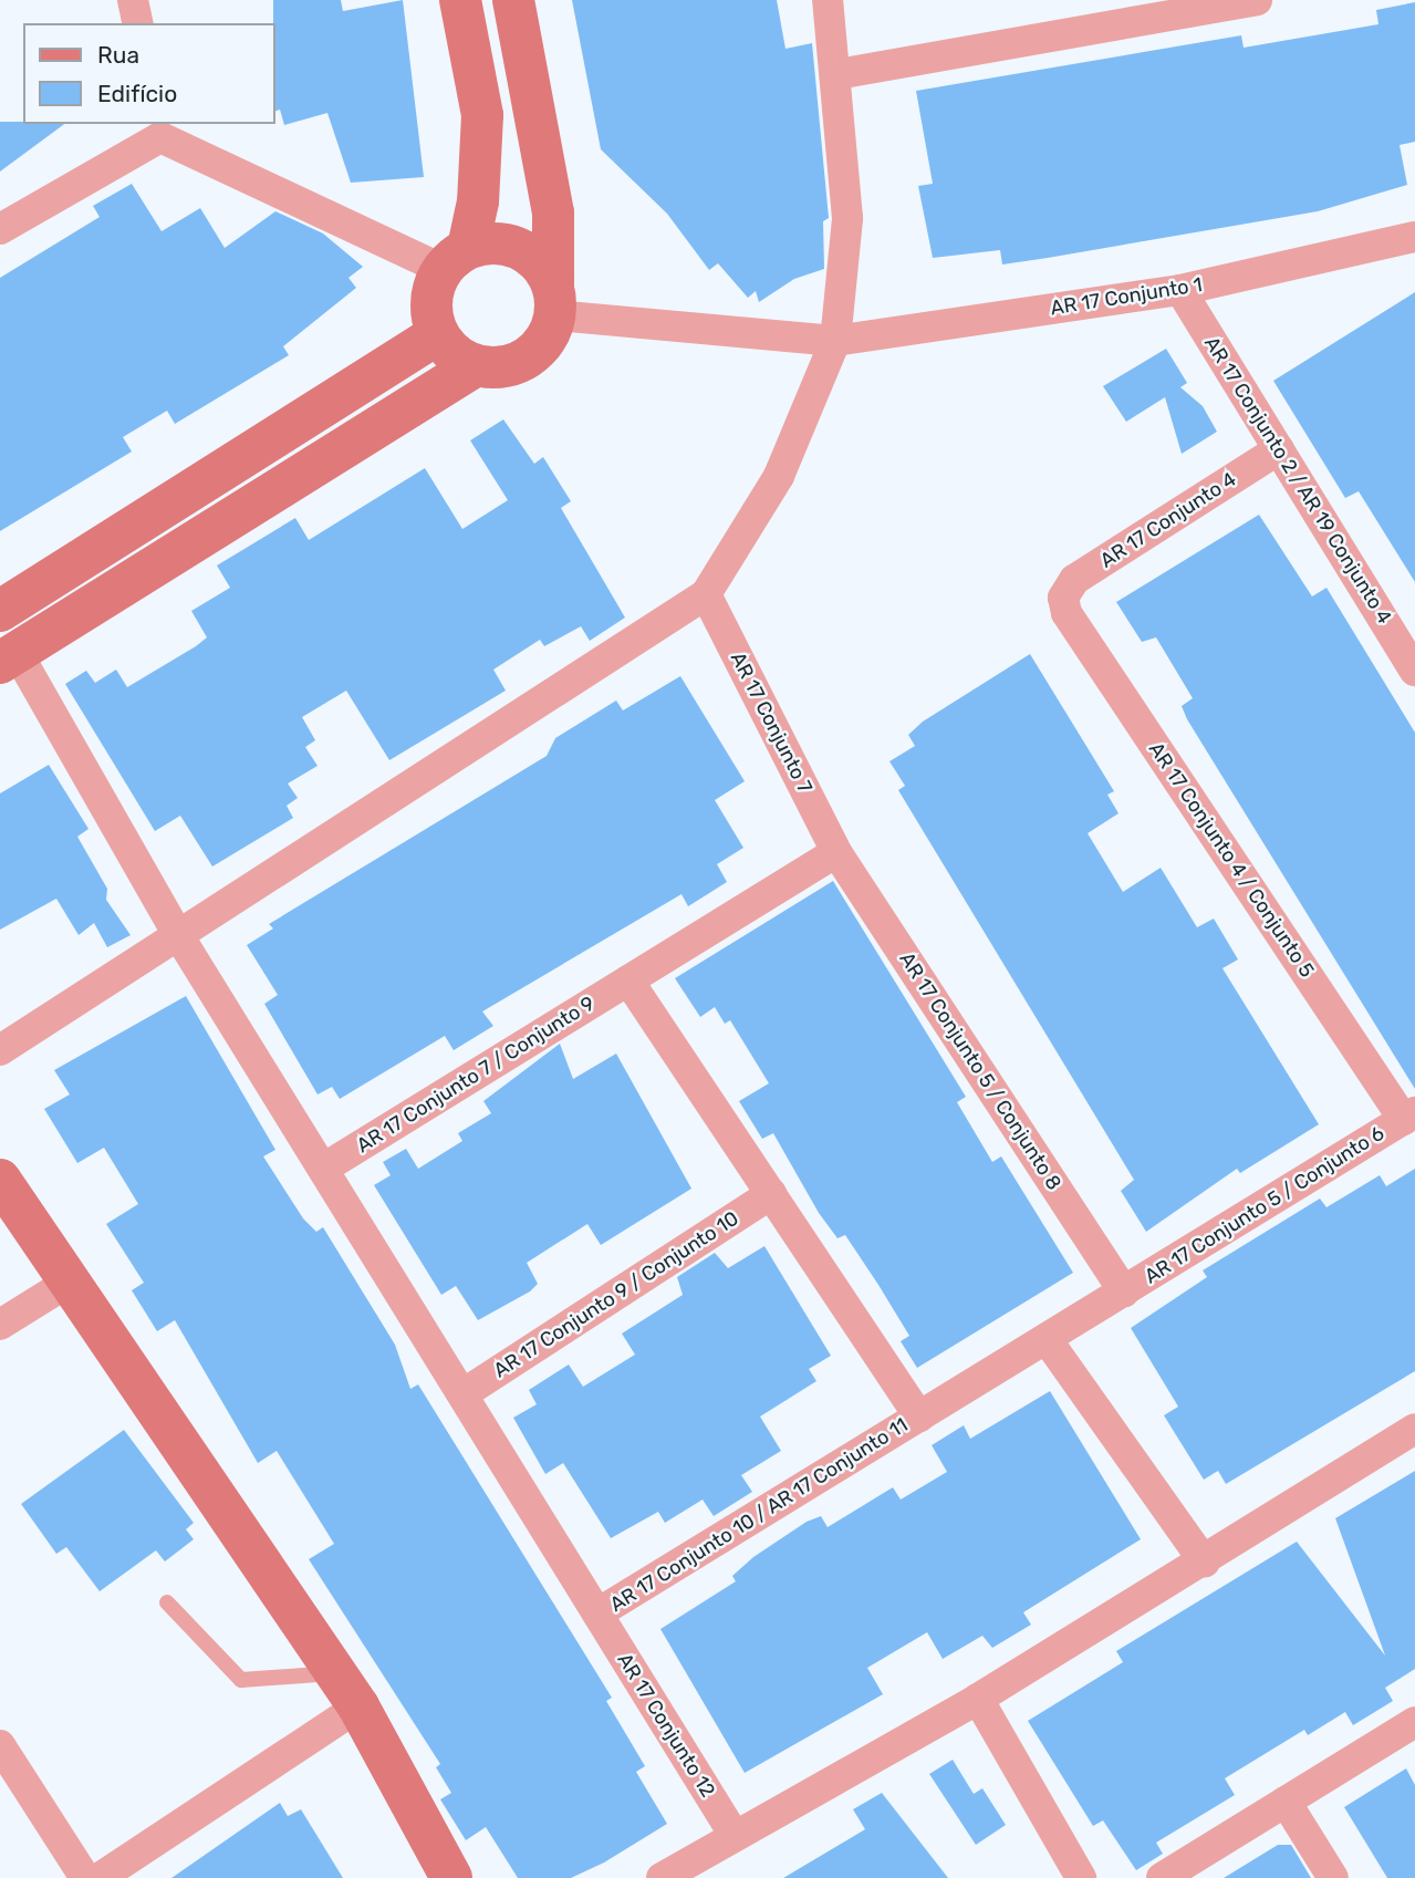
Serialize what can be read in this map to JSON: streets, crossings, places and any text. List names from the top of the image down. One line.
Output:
{"streets":{"street":["AR 17 Conjunto 1","AR 17 Conjunto 2 / AR 19 Conjunto 4","AR 17 Conjunto 4","AR 17 Conjunto 7","AR 17 Conjunto 4 / Conjunto 5","AR 17 Conjunto 5 / Conjunto 8","AR 17 Conjunto 7 / Conjunto 9","AR 17 Conjunto 5 / Conjunto 6","AR 17 Conjunto 9 / Conjunto 10","AR 17 Conjunto 10 / AR 17 Conjunto 11","AR 17 Conjunto 12"]},"crossings":[["AR 17 Conjunto 1","AR 17 Conjunto 2 / AR 19 Conjunto 4"],["AR 17 Conjunto 2 / AR 19 Conjunto 4","AR 17 Conjunto 4"],["AR 17 Conjunto 4","AR 17 Conjunto 4 / Conjunto 5"],["AR 17 Conjunto 7","AR 17 Conjunto 5 / Conjunto 8"],["AR 17 Conjunto 7","AR 17 Conjunto 7 / Conjunto 9"],["AR 17 Conjunto 4 / Conjunto 5","AR 17 Conjunto 5 / Conjunto 6"],["AR 17 Conjunto 5 / Conjunto 8","AR 17 Conjunto 7 / Conjunto 9"],["AR 17 Conjunto 5 / Conjunto 8","AR 17 Conjunto 5 / Conjunto 6"],["AR 17 Conjunto 7 / Conjunto 9","AR 17 Conjunto 12"],["AR 17 Conjunto 5 / Conjunto 6","AR 17 Conjunto 10 / AR 17 Conjunto 11"],["AR 17 Conjunto 9 / Conjunto 10","AR 17 Conjunto 12"],["AR 17 Conjunto 10 / AR 17 Conjunto 11","AR 17 Conjunto 12"]],"legend":["Rua","Edifício"]}
